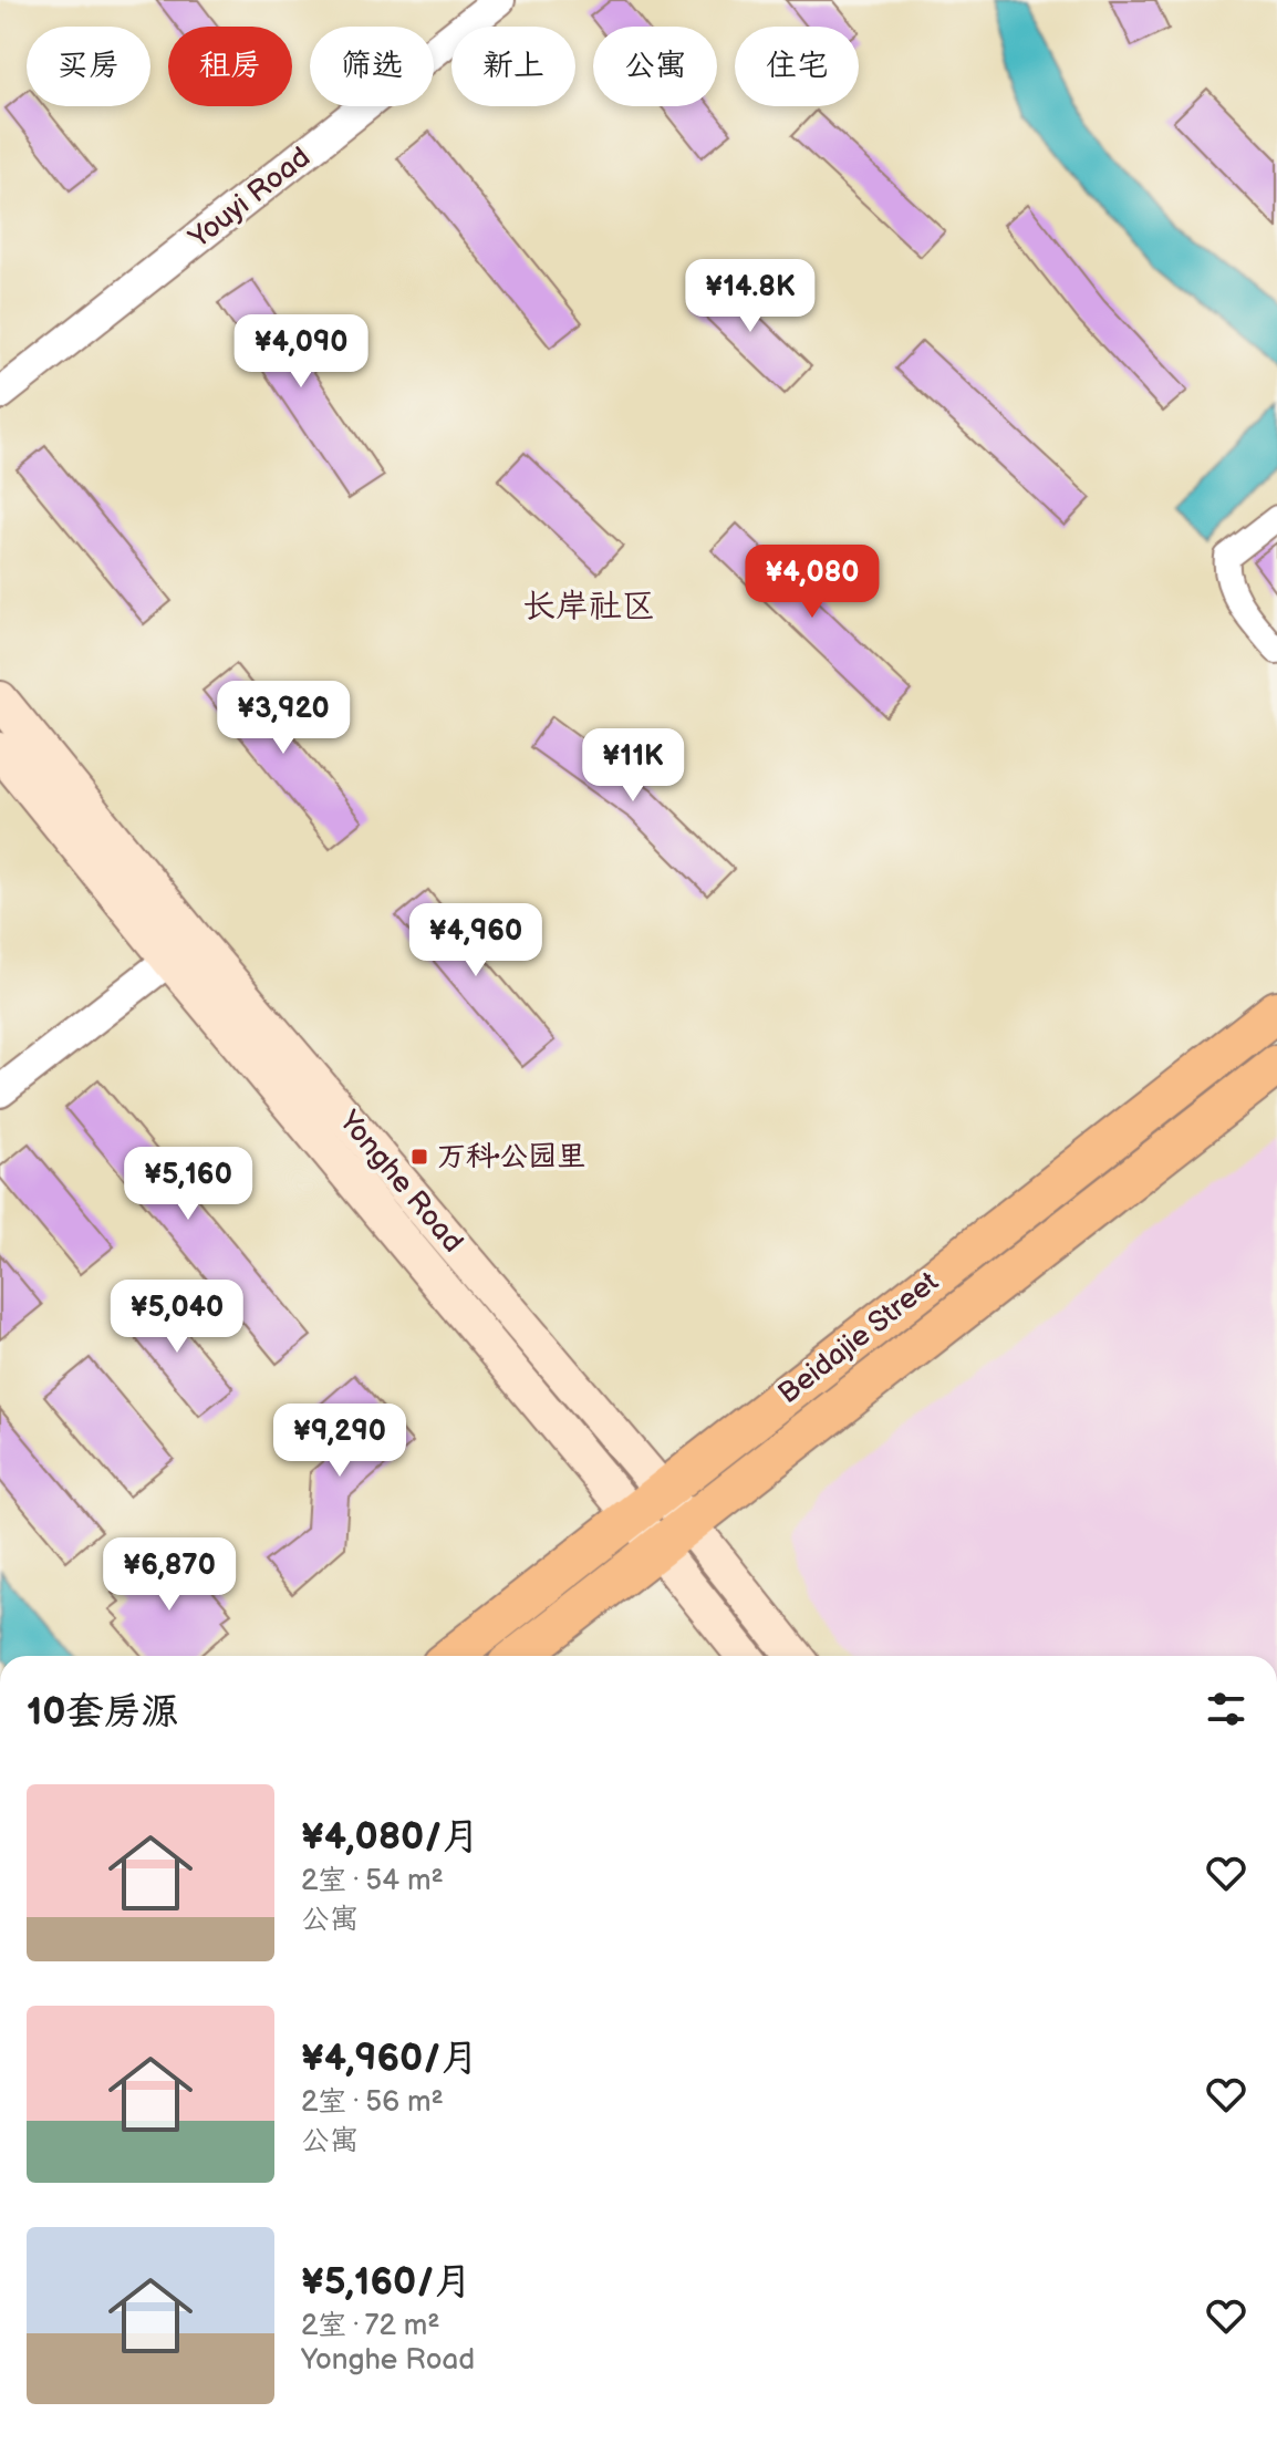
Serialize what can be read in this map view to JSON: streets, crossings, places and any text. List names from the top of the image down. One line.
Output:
{"streets":{"main road":["Yonghe Road","Beidajie Street"],"street":["Youyi Road"]},"crossings":[["Yonghe Road","Beidajie Street"]],"districts":["长岸社区"],"places":{"transit":["万科·公园里"]},"page":{"chip":["买房","租房","筛选","新上","公寓","住宅"],"price":["¥14.8K","¥4,090","¥4,080","¥3,920","¥11K","¥4,960","¥5,160","¥5,040","¥9,290","¥6,870"],"heading":"10套房源","list":[{"name":"¥4,080/月","note":"2室 · 54 m² · 公寓"},{"name":"¥4,960/月","note":"2室 · 56 m² · 公寓"},{"name":"¥5,160/月","note":"2室 · 72 m² · Yonghe Road"}]}}
